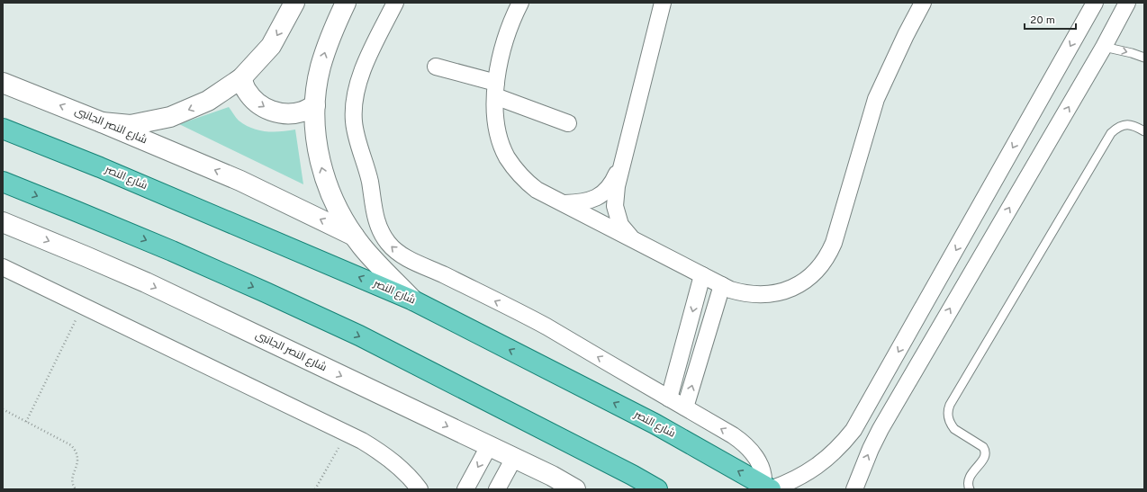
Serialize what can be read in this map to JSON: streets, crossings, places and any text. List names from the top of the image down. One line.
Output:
{"streets":{"main road":["شارع النصر"],"street":["شارع النصر الجانبى"]},"scale_bar":"20 m"}
